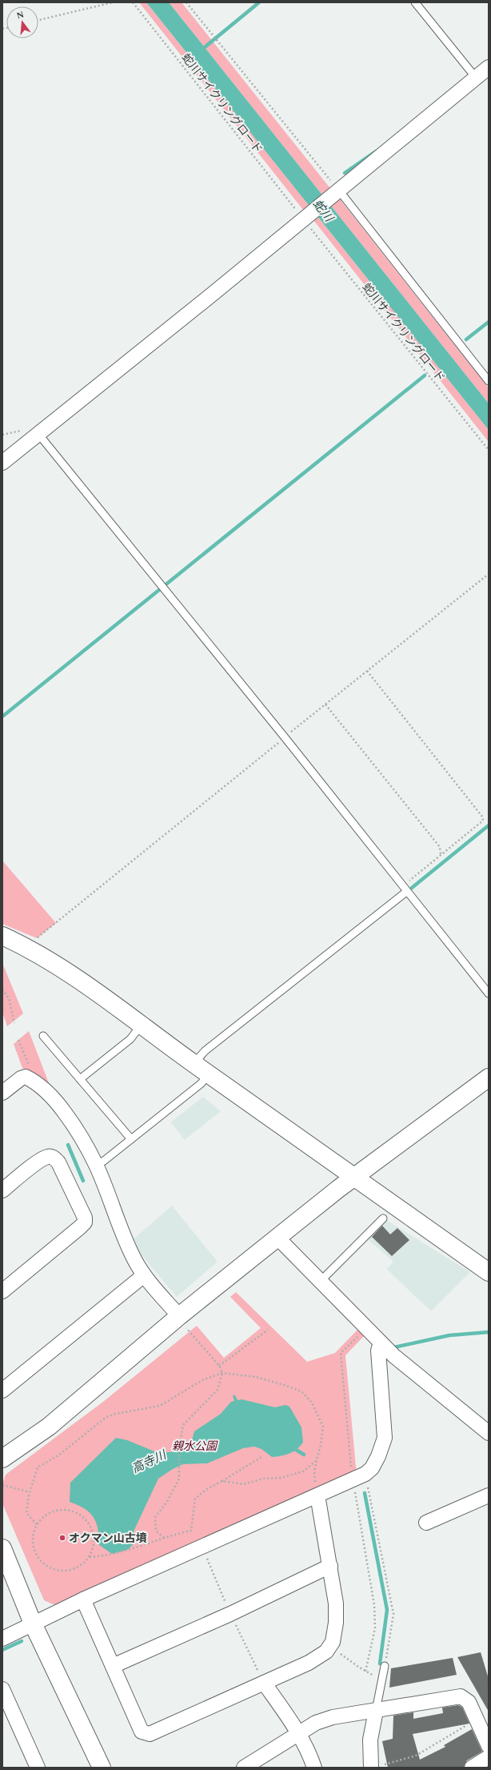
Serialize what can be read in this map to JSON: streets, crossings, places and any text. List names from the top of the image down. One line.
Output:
{"streets":{"path":["蛇川サイクリングロード"]},"water":["蛇川","高寺川"],"parks":["親水公園"],"places":["オクマン山古墳"],"north":"top"}
